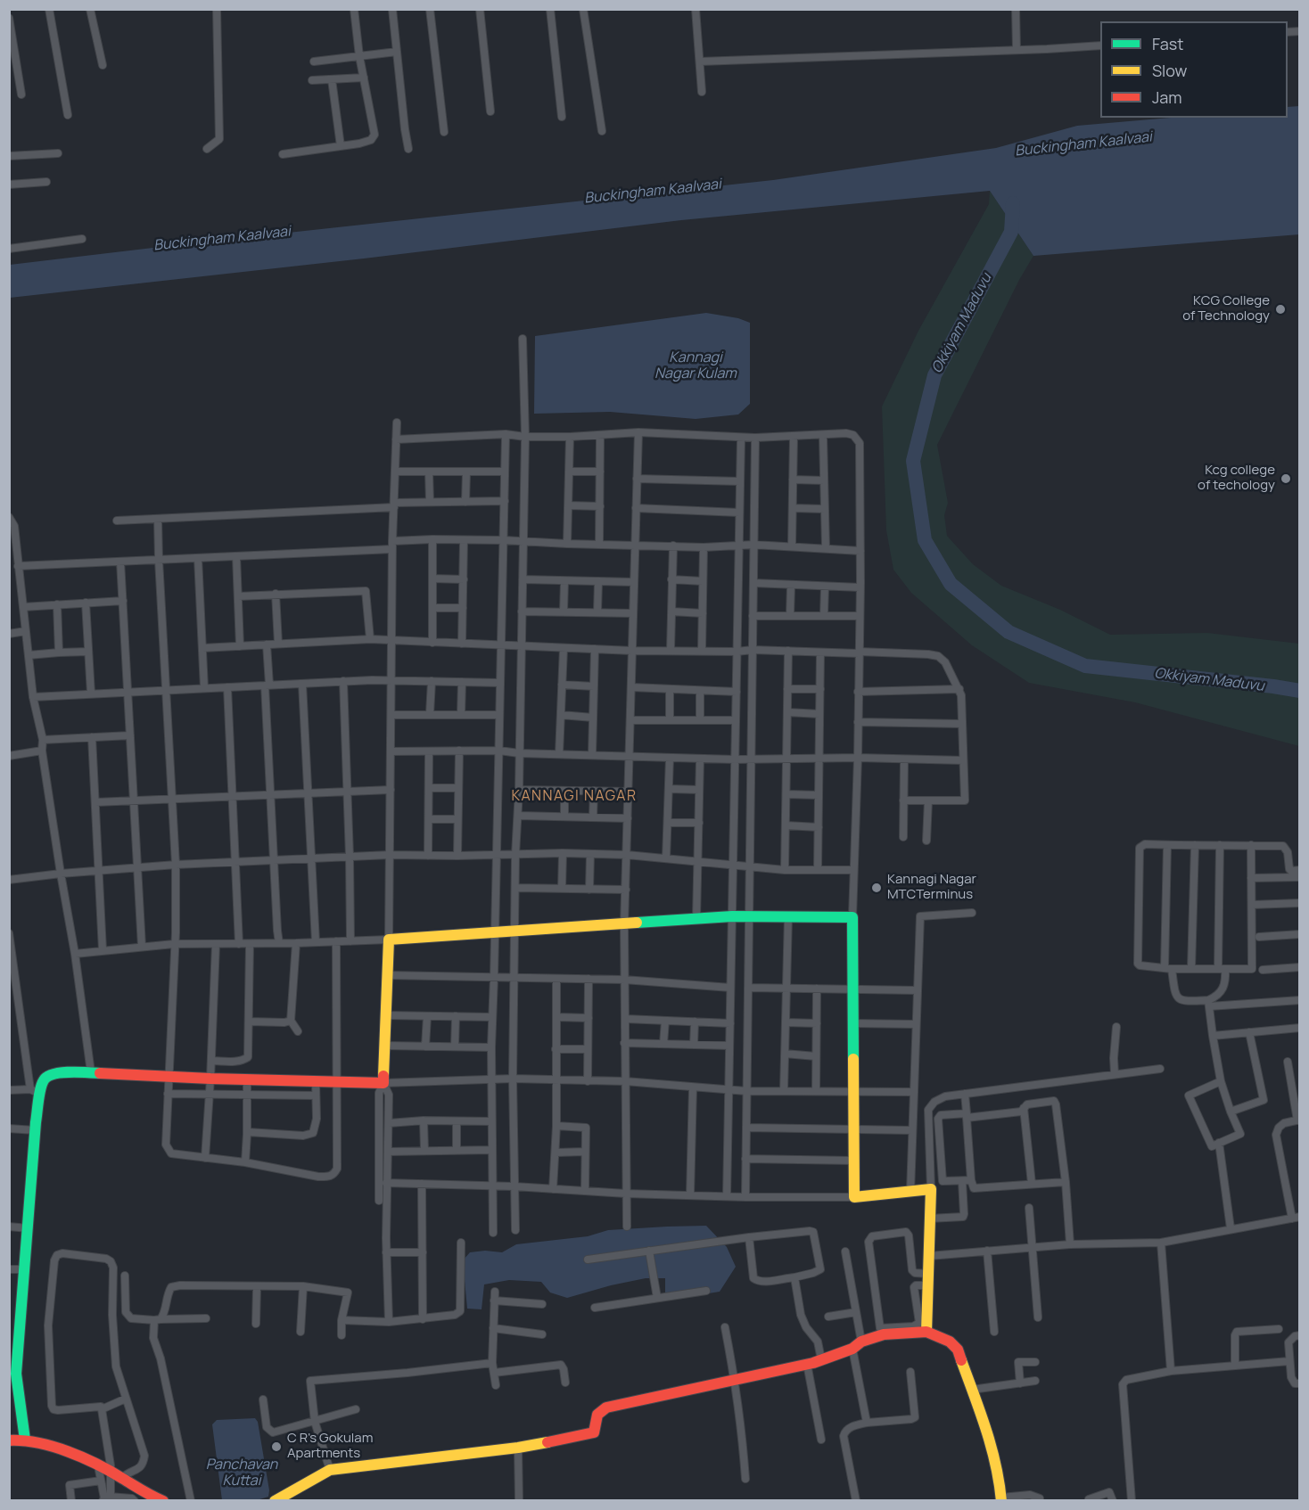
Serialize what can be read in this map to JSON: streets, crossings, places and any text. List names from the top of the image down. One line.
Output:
{"districts":["KANNAGI NAGAR"],"water":["Buckingham Kaalvaai","Okkiyam Maduvu","Kannagi Nagar Kulam","Panchavan Kuttai"],"places":["KCG College of Technology","Kcg college of techology","Kannagi Nagar MTCTerminus","C R's Gokulam Apartments"],"legend":["Fast","Slow","Jam"]}
